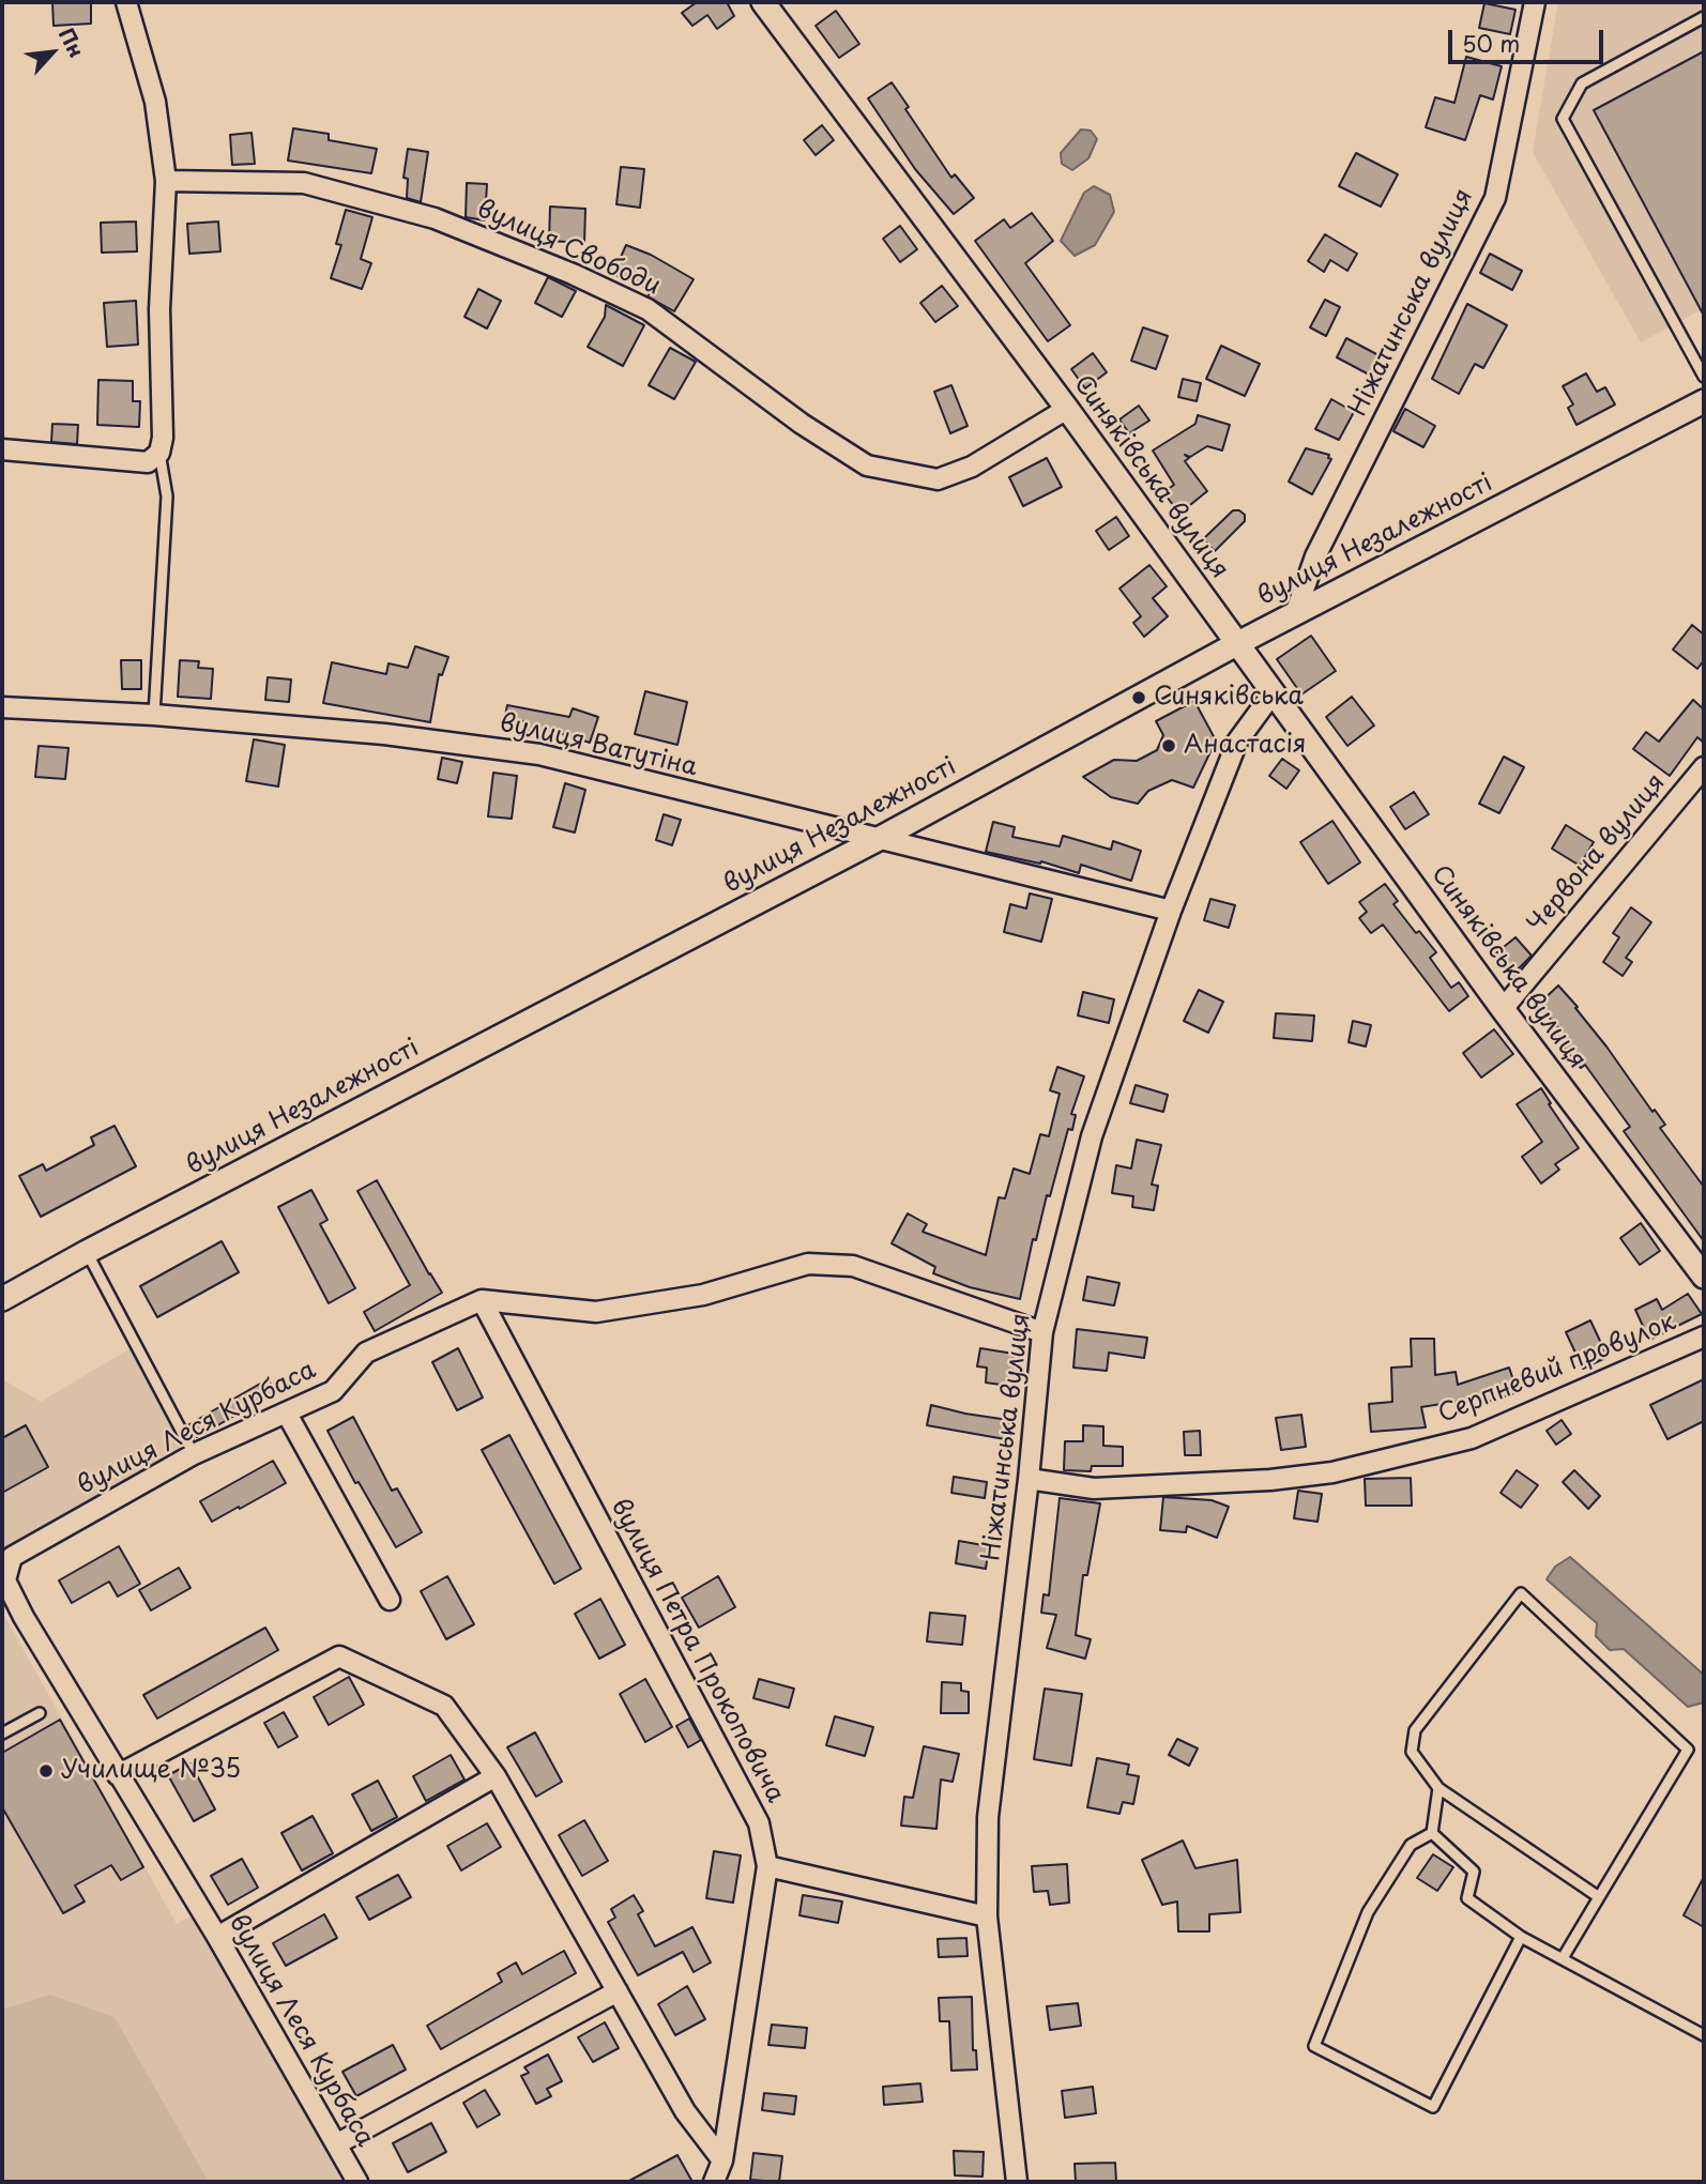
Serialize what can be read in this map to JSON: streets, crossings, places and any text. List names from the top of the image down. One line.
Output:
{"streets":{"street":["вулиця Свободи","Ніжатинська вулиця","Синяківська вулиця","вулиця Незалежності","вулиця Ватутіна","Червона вулиця","Серпневий провулок","вулиця Леся Курбаса","вулиця Петра Прокоповича"]},"crossings":[["вулиця Свободи","Синяківська вулиця"],["Ніжатинська вулиця","Синяківська вулиця"],["Ніжатинська вулиця","вулиця Незалежності"],["Ніжатинська вулиця","вулиця Ватутіна"],["Ніжатинська вулиця","Серпневий провулок"],["Синяківська вулиця","вулиця Незалежності"],["Синяківська вулиця","Червона вулиця"],["вулиця Незалежності","вулиця Ватутіна"],["вулиця Леся Курбаса","вулиця Петра Прокоповича"]],"places":["Синяківська","Анастасія","Училище №35"],"scale_bar":"50 m","north":"top right"}
